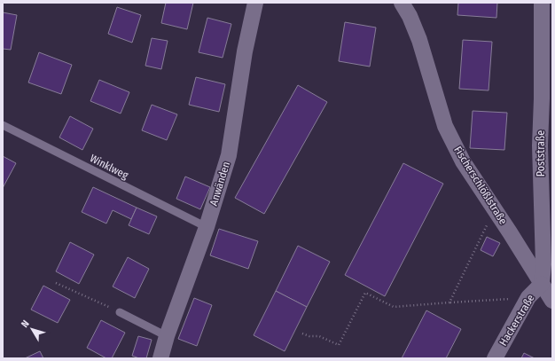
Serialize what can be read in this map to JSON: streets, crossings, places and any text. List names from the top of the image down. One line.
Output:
{"streets":{"street":["Poststraße","Anwänden","Fischerschlößlstraße","Hackerstraße"],"lane":["Winklweg"]},"crossings":[["Poststraße","Fischerschlößlstraße"],["Poststraße","Hackerstraße"],["Winklweg","Anwänden"],["Fischerschlößlstraße","Hackerstraße"]],"north":"top left"}
